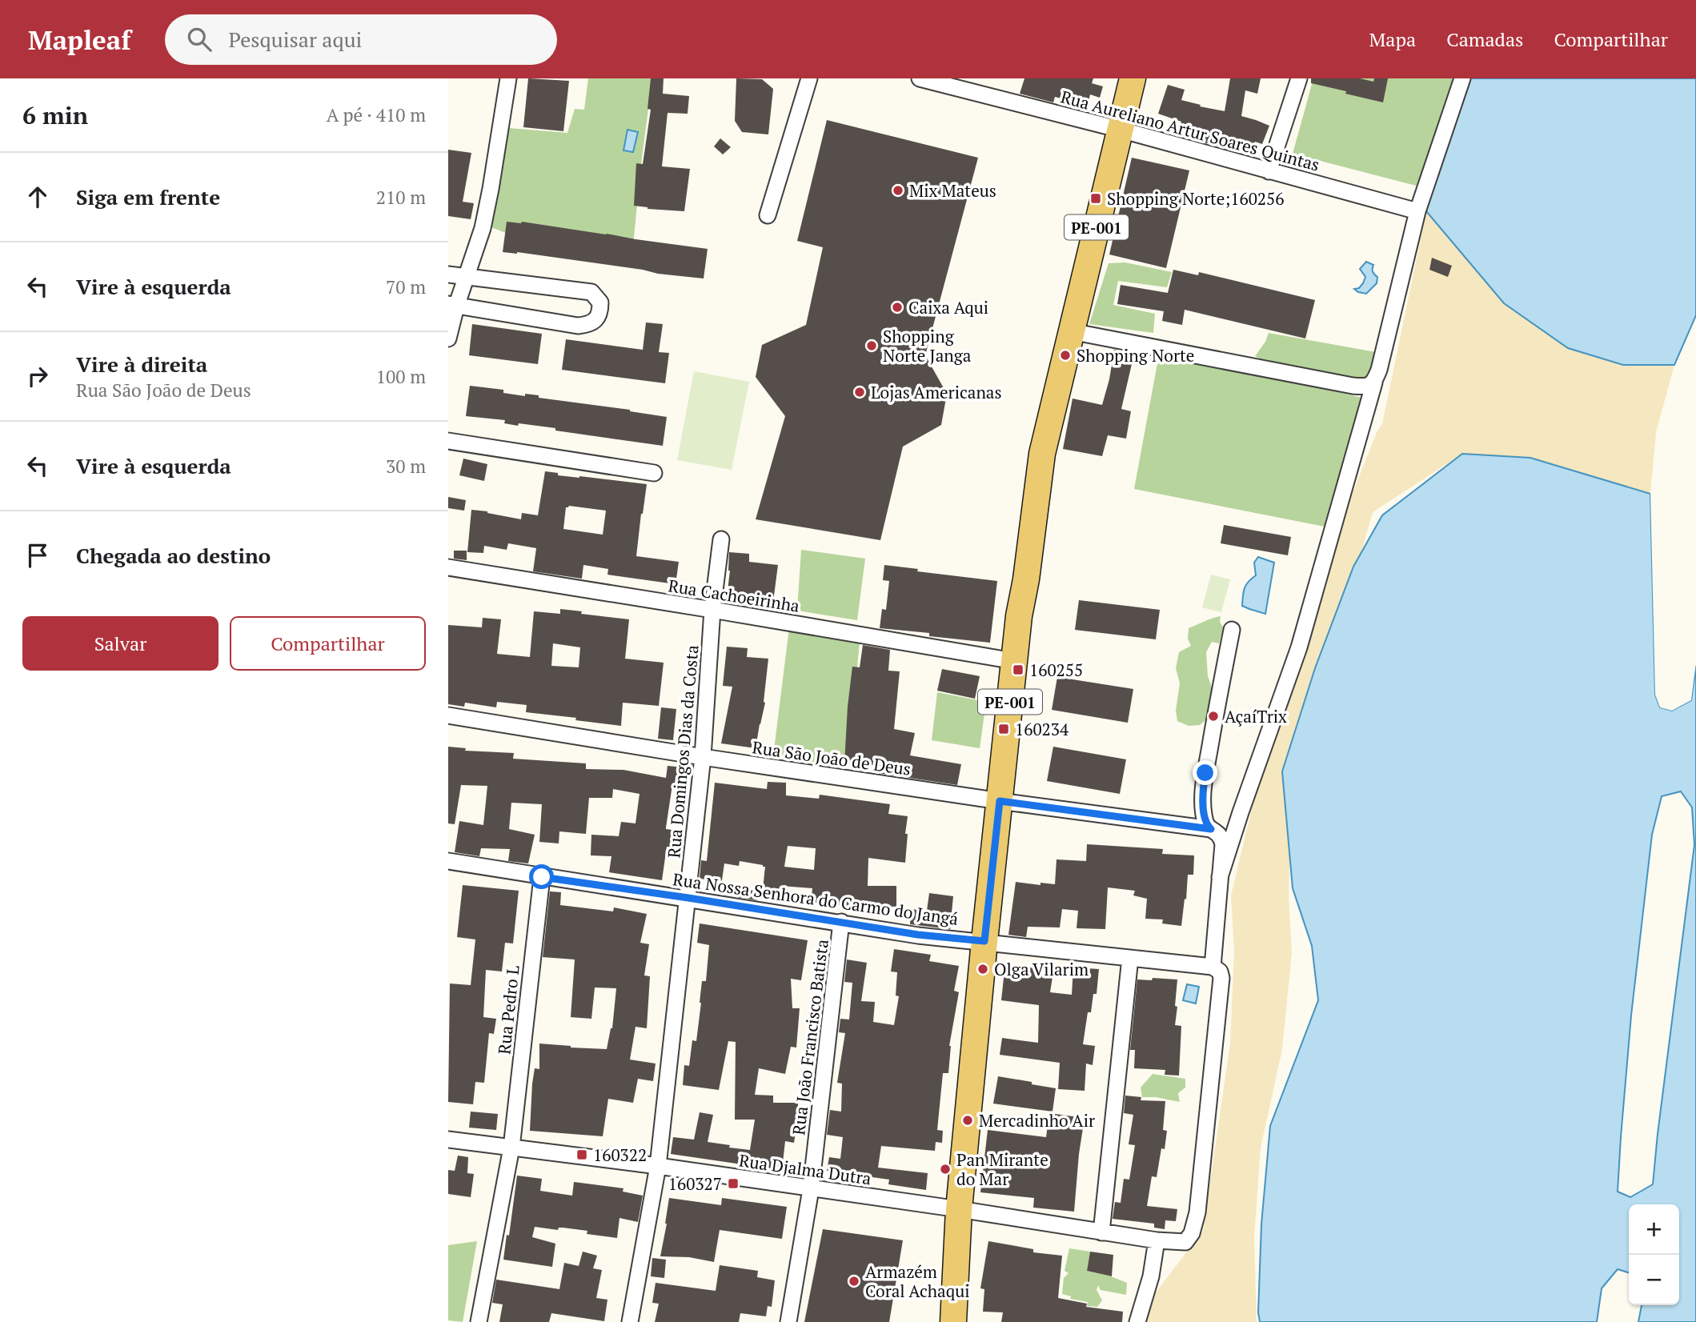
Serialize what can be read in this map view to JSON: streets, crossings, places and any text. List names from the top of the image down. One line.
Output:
{"streets":{"main road":["PE-001"],"street":["Rua Aureliano Artur Soares Quintas","Rua Cachoeirinha","Rua Domingos Dias da Costa","Rua São João de Deus","Rua Nossa Senhora do Carmo do Jangá","Rua Pedro L","Rua João Francisco Batista","Rua Djalma Dutra"]},"crossings":[["Rua Aureliano Artur Soares Quintas","PE-001"],["PE-001","Rua Cachoeirinha"],["PE-001","Rua São João de Deus"],["PE-001","Rua Nossa Senhora do Carmo do Jangá"],["PE-001","Rua Djalma Dutra"],["Rua Cachoeirinha","Rua Domingos Dias da Costa"],["Rua Domingos Dias da Costa","Rua São João de Deus"],["Rua Domingos Dias da Costa","Rua Nossa Senhora do Carmo do Jangá"],["Rua Domingos Dias da Costa","Rua Djalma Dutra"],["Rua Nossa Senhora do Carmo do Jangá","Rua Pedro L"],["Rua Nossa Senhora do Carmo do Jangá","Rua João Francisco Batista"],["Rua Pedro L","Rua Djalma Dutra"],["Rua João Francisco Batista","Rua Djalma Dutra"]],"places":{"other":["Mix Mateus","Caixa Aqui","Shopping Norte Janga","Shopping Norte","Lojas Americanas","AçaíTrix","Olga Vilarim","Mercadinho Air","Pan Mirante do Mar","Armazém Coral Achaqui"],"transit":["Shopping Norte;160256","160255","160234","160322","160327"]},"page":{"header":"Mapleaf","search":"Pesquisar aqui","nav":["Mapa","Camadas","Compartilhar"],"heading":["6 min","A pé · 410 m"],"list":[["Siga em frente","210 m"],["Vire à esquerda","70 m"],["Vire à direita","Rua São João de Deus","100 m"],["Vire à esquerda","30 m"],"Chegada ao destino"],"buttons":["Salvar","Compartilhar"],"map_buttons":["+","−"]}}
